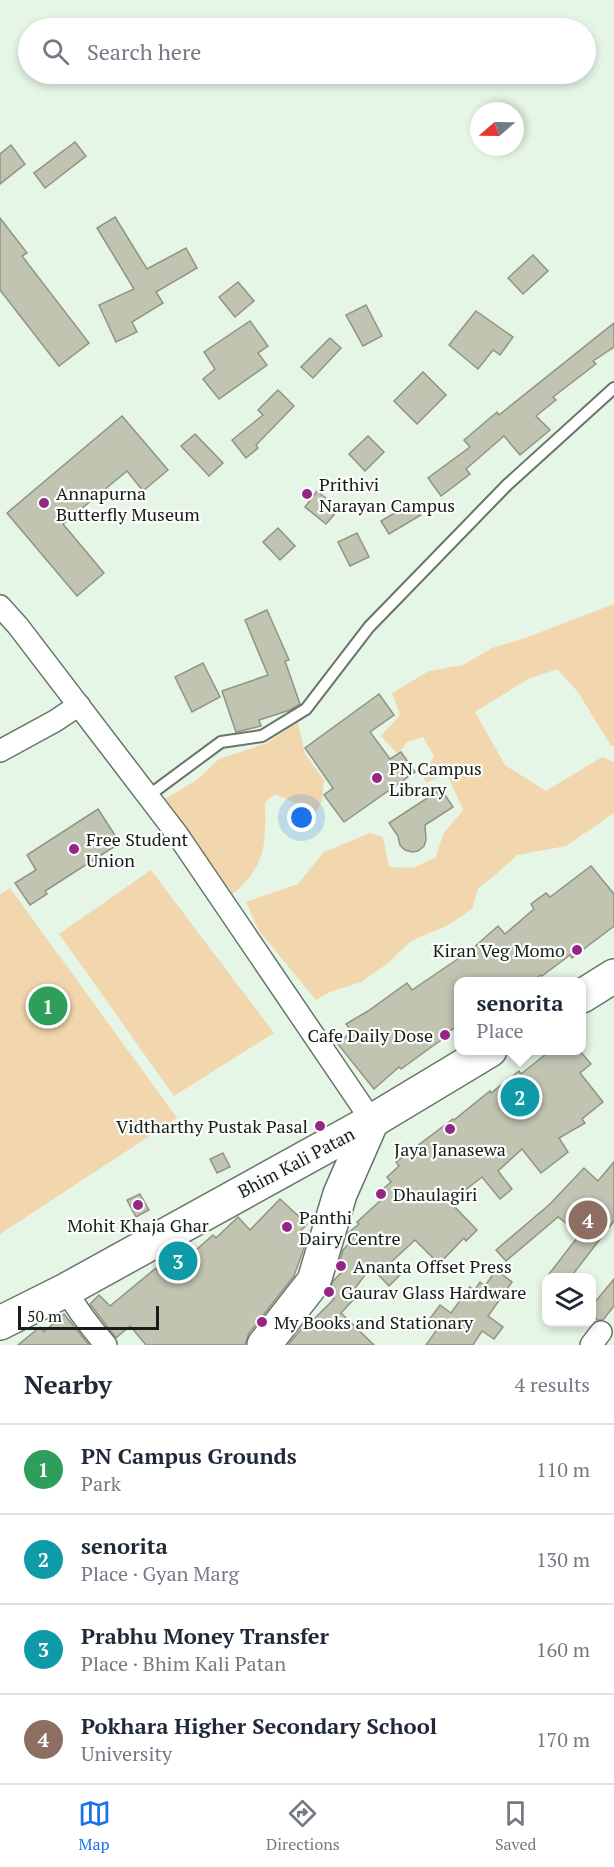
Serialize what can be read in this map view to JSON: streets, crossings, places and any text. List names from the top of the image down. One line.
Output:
{"streets":{"main road":["Bhim Kali Patan"]},"places":["Prithivi Narayan Campus","Annapurna Butterfly Museum","PN Campus Library","Free Student Union","Kiran Veg Momo","Cafe Daily Dose","Vidtharthy Pustak Pasal","Jaya Janasewa","Dhaulagiri","Mohit Khaja Ghar","Panthi Dairy Centre","Ananta Offset Press","Gaurav Glass Hardware","My Books and Stationary"],"scale_bar":"50 m","north":"left","page":{"search":"Search here","popup":["senorita","Place"],"pins":["1","2","4","3"],"scale":"50 m","heading":["Nearby","4 results"],"list":[{"mark":"1","name":"PN Campus Grounds","note":"Park","value":"110 m"},{"mark":"2","name":"senorita","note":"Place · Gyan Marg","value":"130 m"},{"mark":"3","name":"Prabhu Money Transfer","note":"Place · Bhim Kali Patan","value":"160 m"},{"mark":"4","name":"Pokhara Higher Secondary School","note":"University","value":"170 m"}],"nav":["Map","Directions","Saved"]}}
